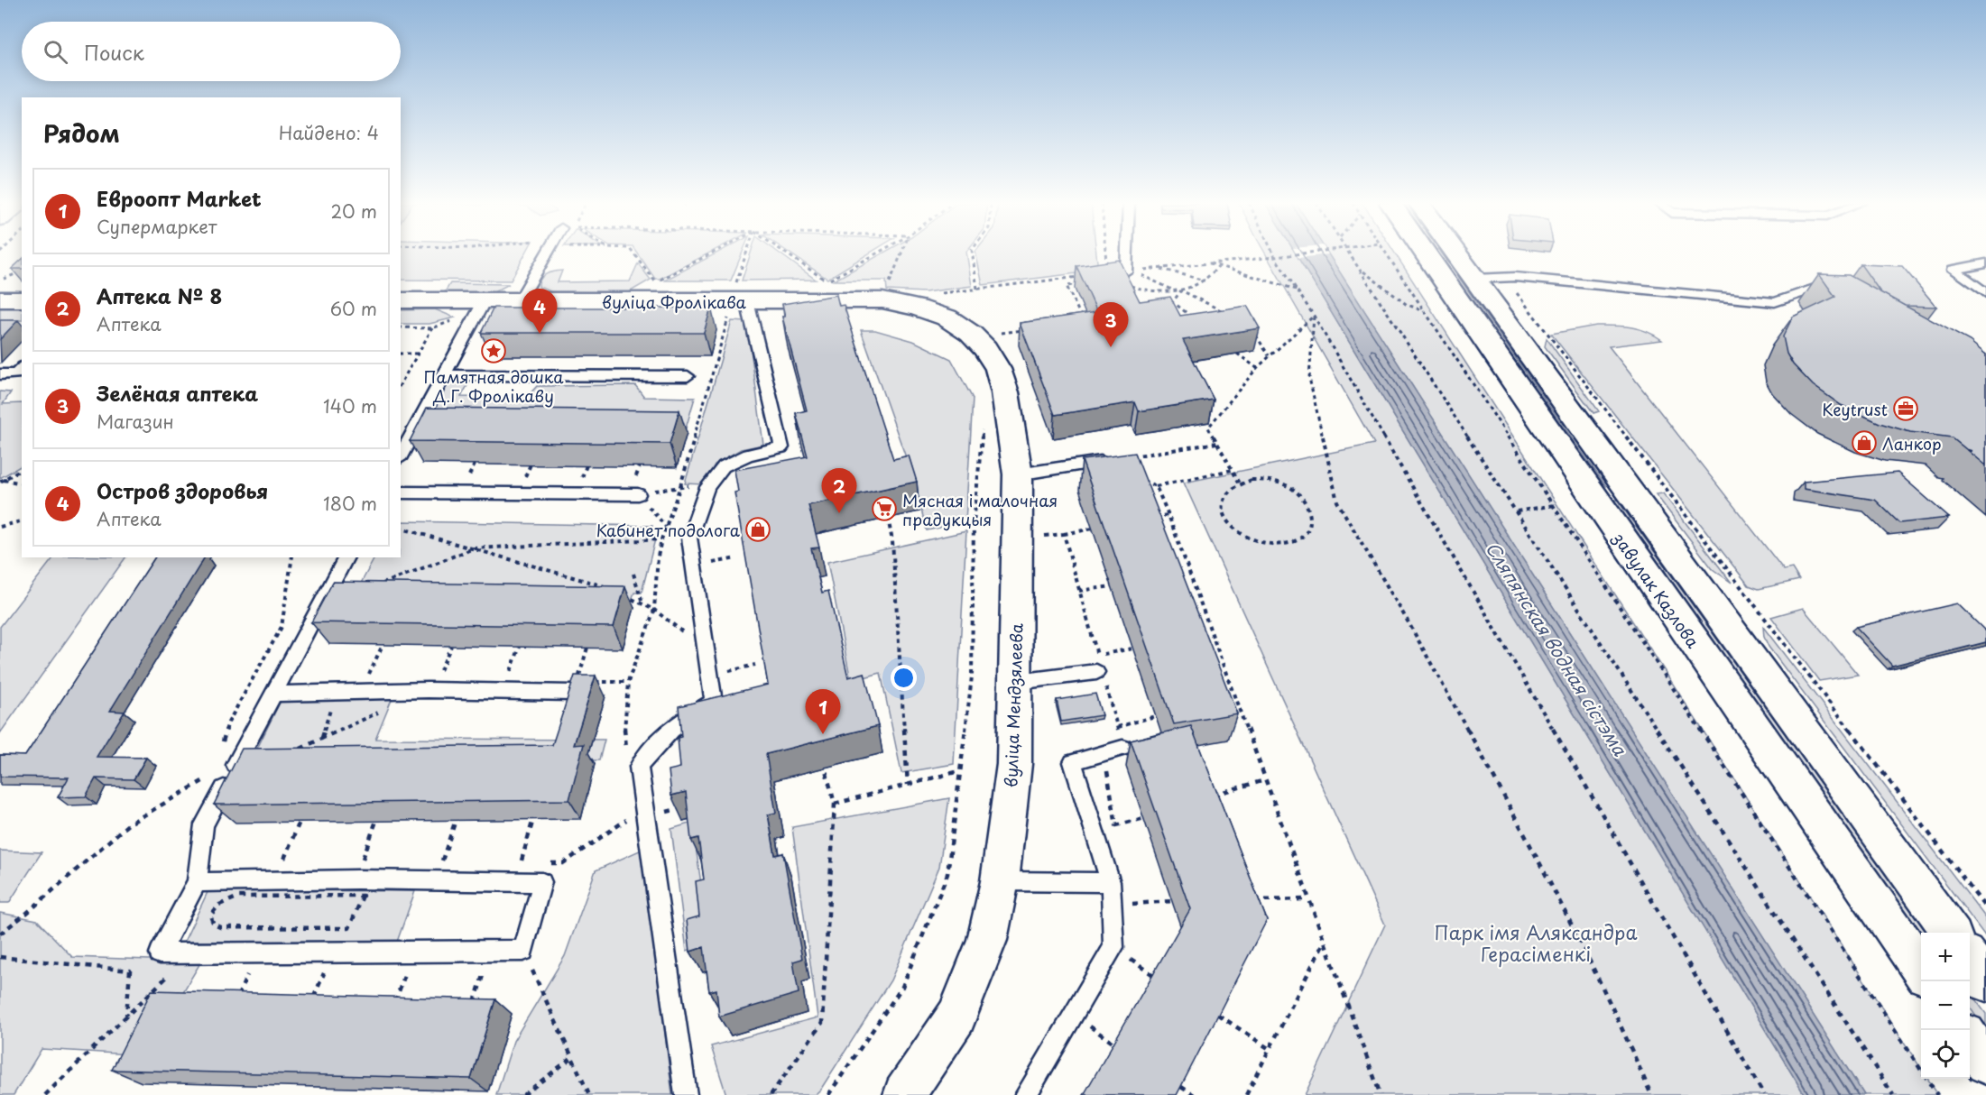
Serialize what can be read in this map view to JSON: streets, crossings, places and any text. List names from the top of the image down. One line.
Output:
{"streets":{"main road":["вуліца Фролікава","завулак Казлова","вуліца Мендзялеева"]},"crossings":[["вуліца Фролікава","вуліца Мендзялеева"]],"water":["Сляпянская водная сістэма"],"parks":["Парк імя Аляксандра Герасіменкі"],"places":{"place":["Памятная дошка Д.Г. Фролікаву"],"office":["Keytrust"],"shop":["Ланкор","Кабинет подолога"],"supermarket":["Мясная і малочная прадукцыя"]},"page":{"search":"Поиск","heading":["Рядом","Найдено: 4"],"list":[{"mark":"1","name":"Евроопт Market","note":"Супермаркет","value":"20 m"},{"mark":"2","name":"Аптека № 8","note":"Аптека","value":"60 m"},{"mark":"3","name":"Зелёная аптека","note":"Магазин","value":"140 m"},{"mark":"4","name":"Остров здоровья","note":"Аптека","value":"180 m"}],"pins":["4","3","2","1"],"map_buttons":["+","−"]}}
